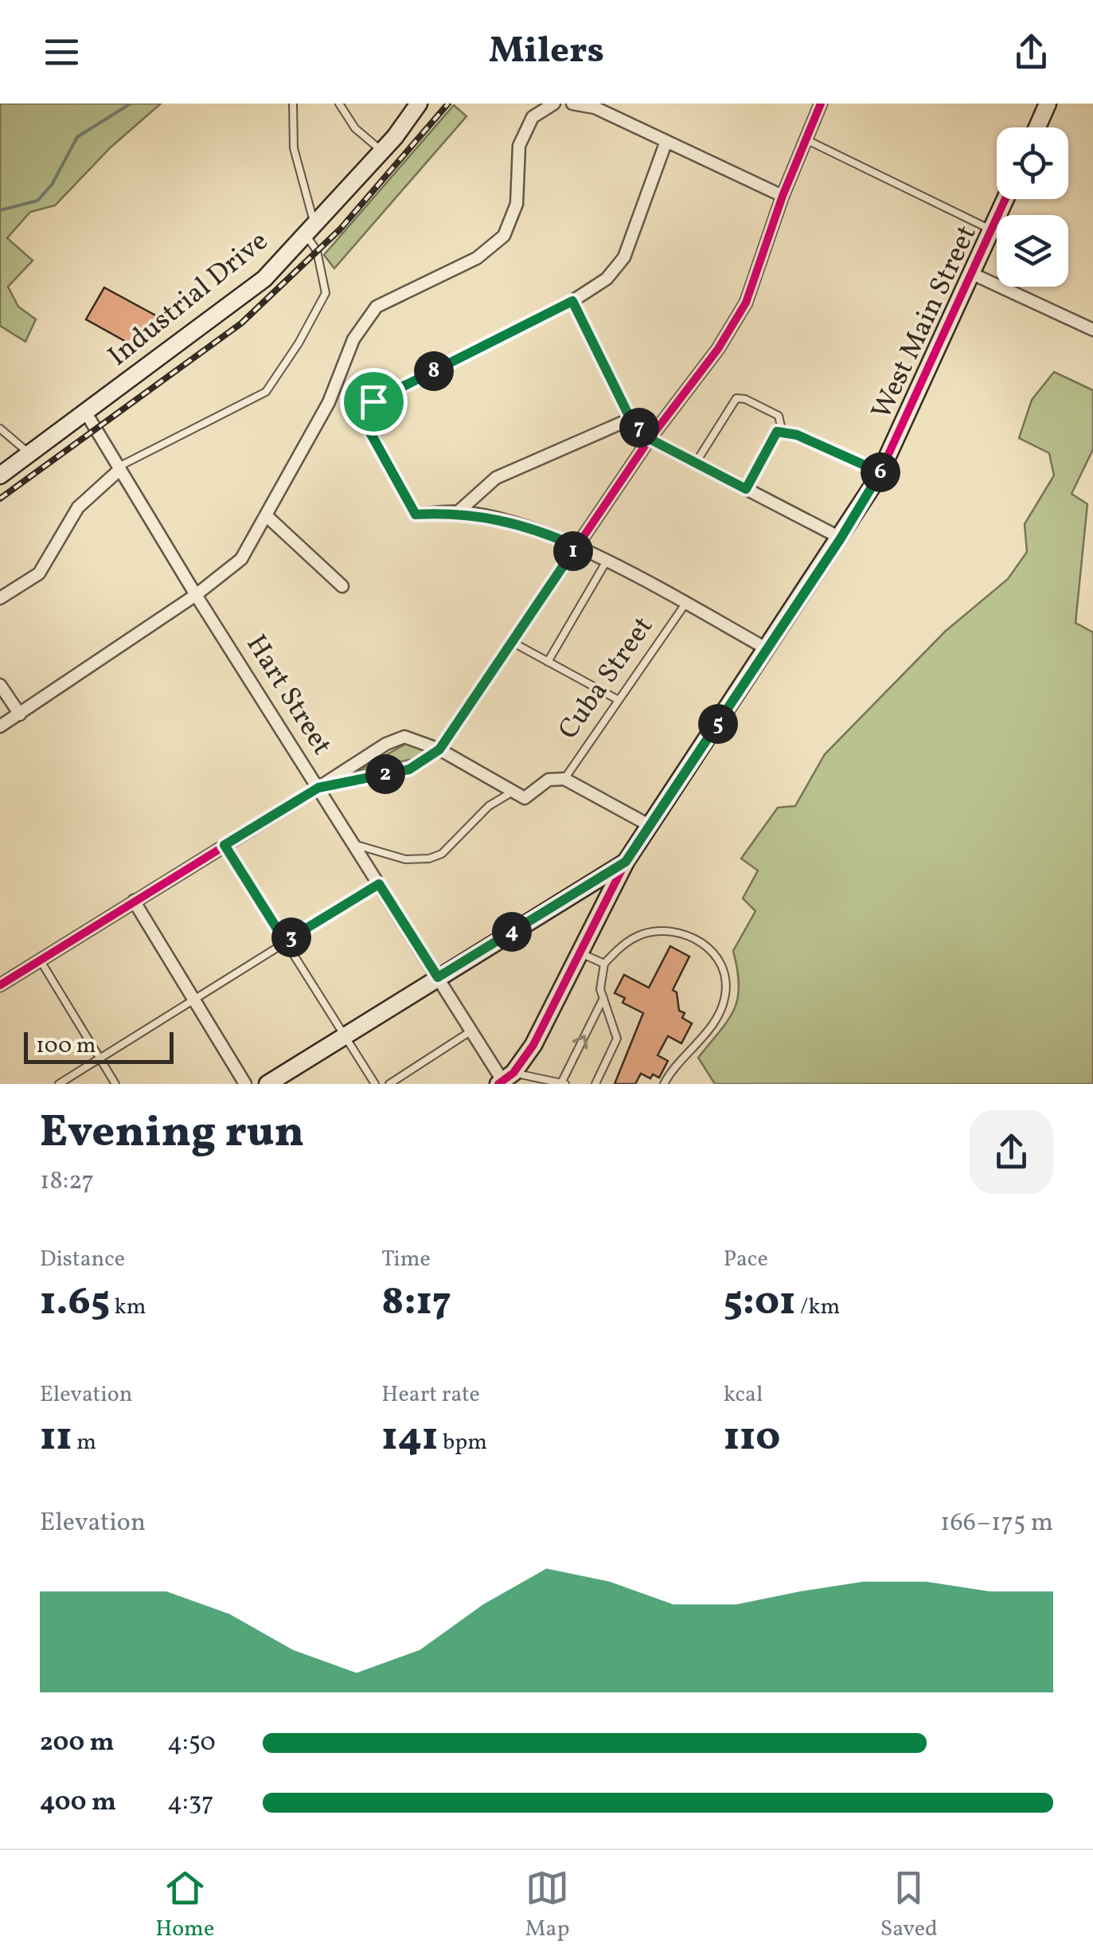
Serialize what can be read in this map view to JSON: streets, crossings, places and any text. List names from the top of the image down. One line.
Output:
{"streets":{"main road":["Industrial Drive","West Main Street"],"street":["Hart Street"],"lane":["Cuba Street"]},"crossings":[["Industrial Drive","Hart Street"],["West Main Street","Hart Street"]],"scale_bar":"100 m","page":{"header":"Milers","pins":["8","7","6","1","5","2","4","3"],"scale":"100 m","heading":["Evening run","18:27"],"stats":[["Distance","1.65 km"],["Time","8:17"],["Pace","5:01 /km"],["Elevation","11 m"],["Heart rate","141 bpm"],["kcal","110"]],"chart":["Elevation","166–175 m"],"list":[{"name":"200 m","note":"4:50"},{"name":"400 m","note":"4:37"}],"tabs":["Home","Map","Saved"]}}
